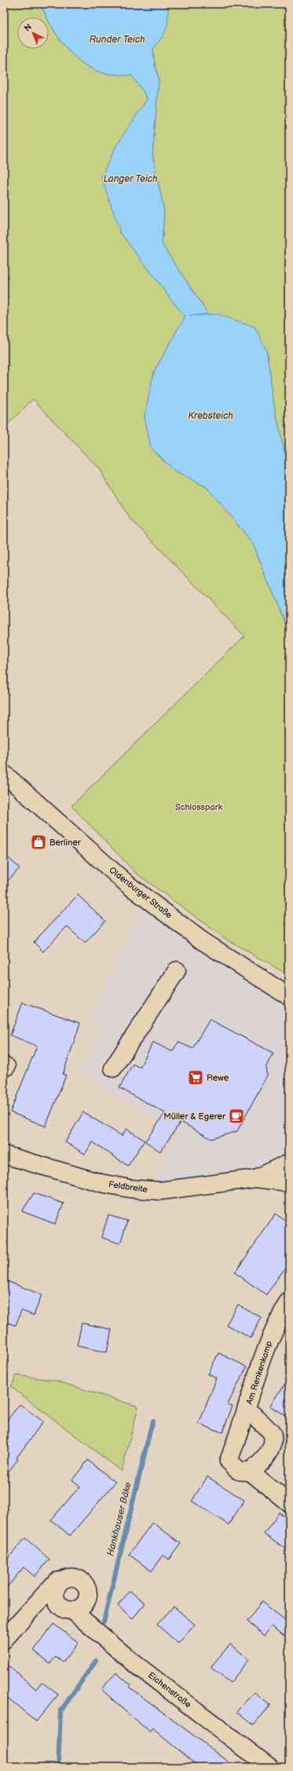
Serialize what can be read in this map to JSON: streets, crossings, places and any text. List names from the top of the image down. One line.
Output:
{"streets":{"street":["Oldenburger Straße","Feldbreite","Am Renkenkamp","Eichenstraße"]},"water":["Runder Teich","Langer Teich","Krebsteich","Hankhauser Bäke"],"parks":["Schlosspark"],"places":{"shop":["Berliner"],"supermarket":["Rewe"],"cafe":["Müller & Egerer"]},"north":"top left"}
